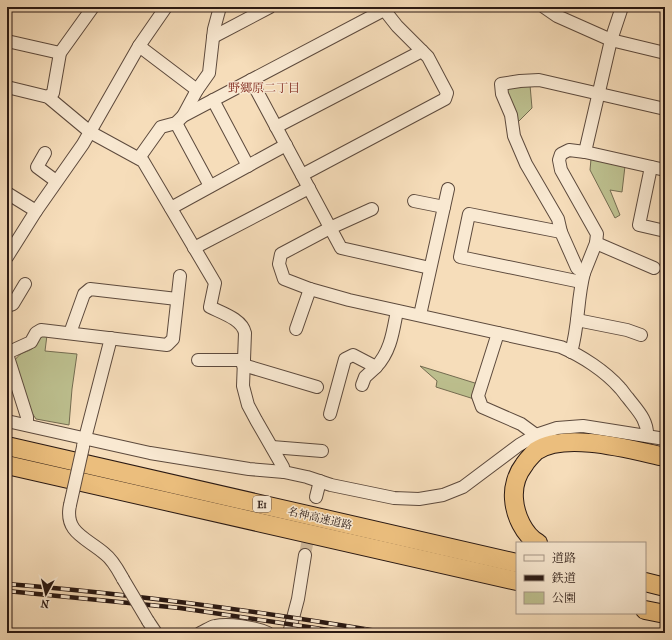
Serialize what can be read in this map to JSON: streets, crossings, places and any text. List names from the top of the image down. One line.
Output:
{"streets":{"highway":["E1","名神高速道路"]},"districts":["野郷原二丁目"],"legend":["道路","鉄道","公園"],"north":"bottom"}
